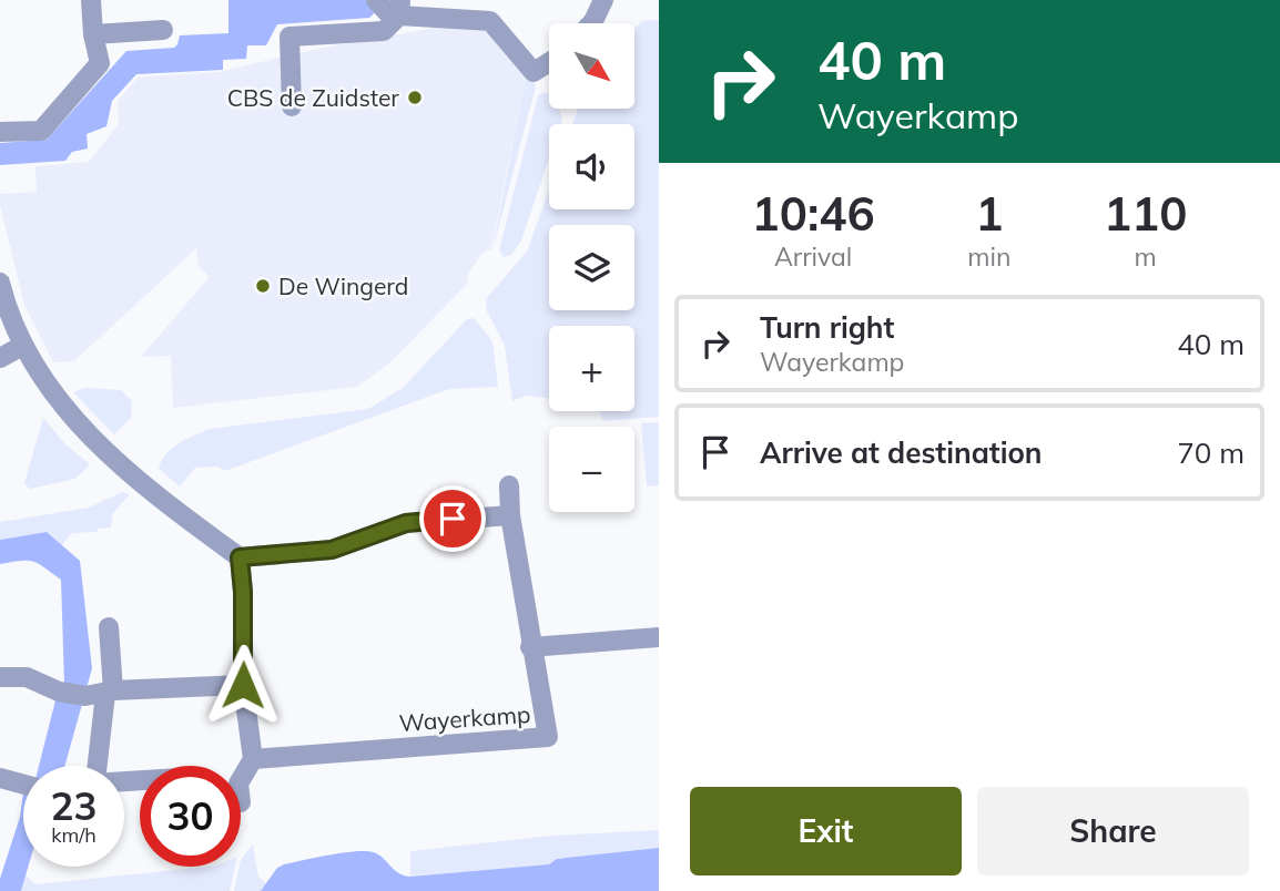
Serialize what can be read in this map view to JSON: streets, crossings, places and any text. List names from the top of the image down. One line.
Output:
{"streets":{"street":["Wayerkamp"]},"places":["CBS de Zuidster","De Wingerd"],"north":"bottom right","page":{"turn":["40 m","Wayerkamp"],"map_buttons":["+","−"],"eta":["10:46","Arrival","1","min","110","m"],"list":[{"name":"Turn right","note":"Wayerkamp","value":"40 m"},{"name":"Arrive at destination","value":"70 m"}],"speed":"23 km/h","limit":"30","buttons":["Exit","Share"]}}
